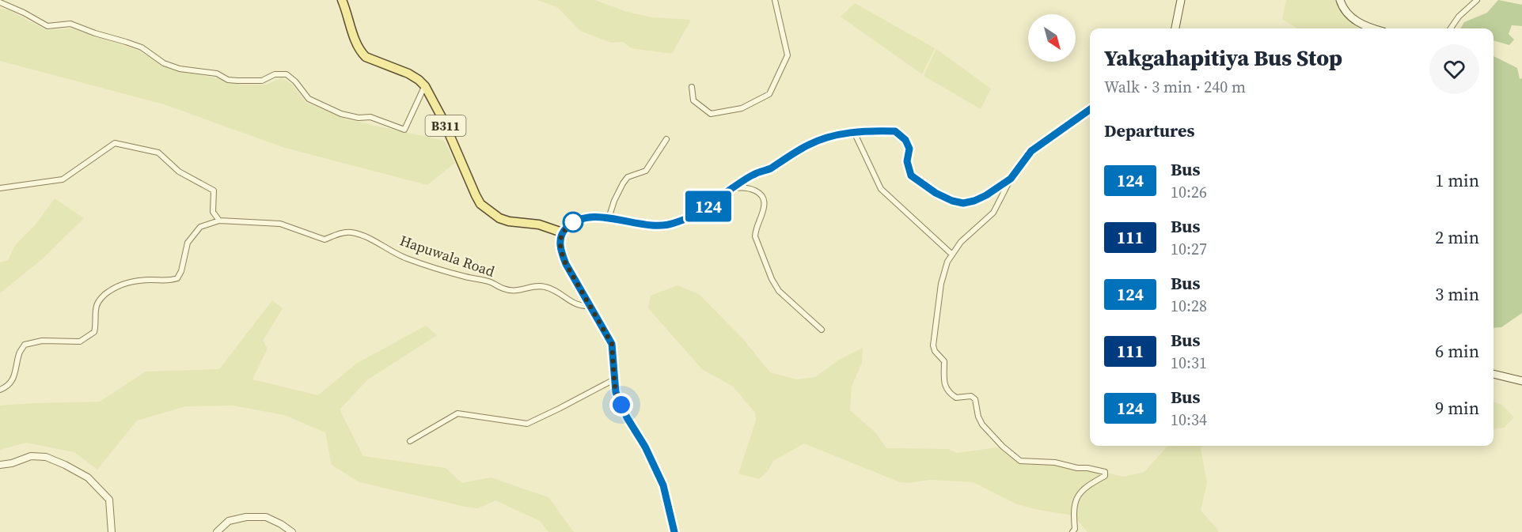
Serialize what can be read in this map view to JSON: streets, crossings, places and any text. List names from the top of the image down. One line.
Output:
{"streets":{"main road":["B311"],"street":["Hapuwala Road"]},"lines":["bus line 124"],"north":"bottom right","page":{"on_map":"124","heading":[["Yakgahapitiya Bus Stop","Walk · 3 min · 240 m"],"Departures"],"list":[{"mark":"124","name":"Bus","note":"10:26","value":"1 min"},{"mark":"111","name":"Bus","note":"10:27","value":"2 min"},{"mark":"124","name":"Bus","note":"10:28","value":"3 min"},{"mark":"111","name":"Bus","note":"10:31","value":"6 min"},{"mark":"124","name":"Bus","note":"10:34","value":"9 min"}]}}
